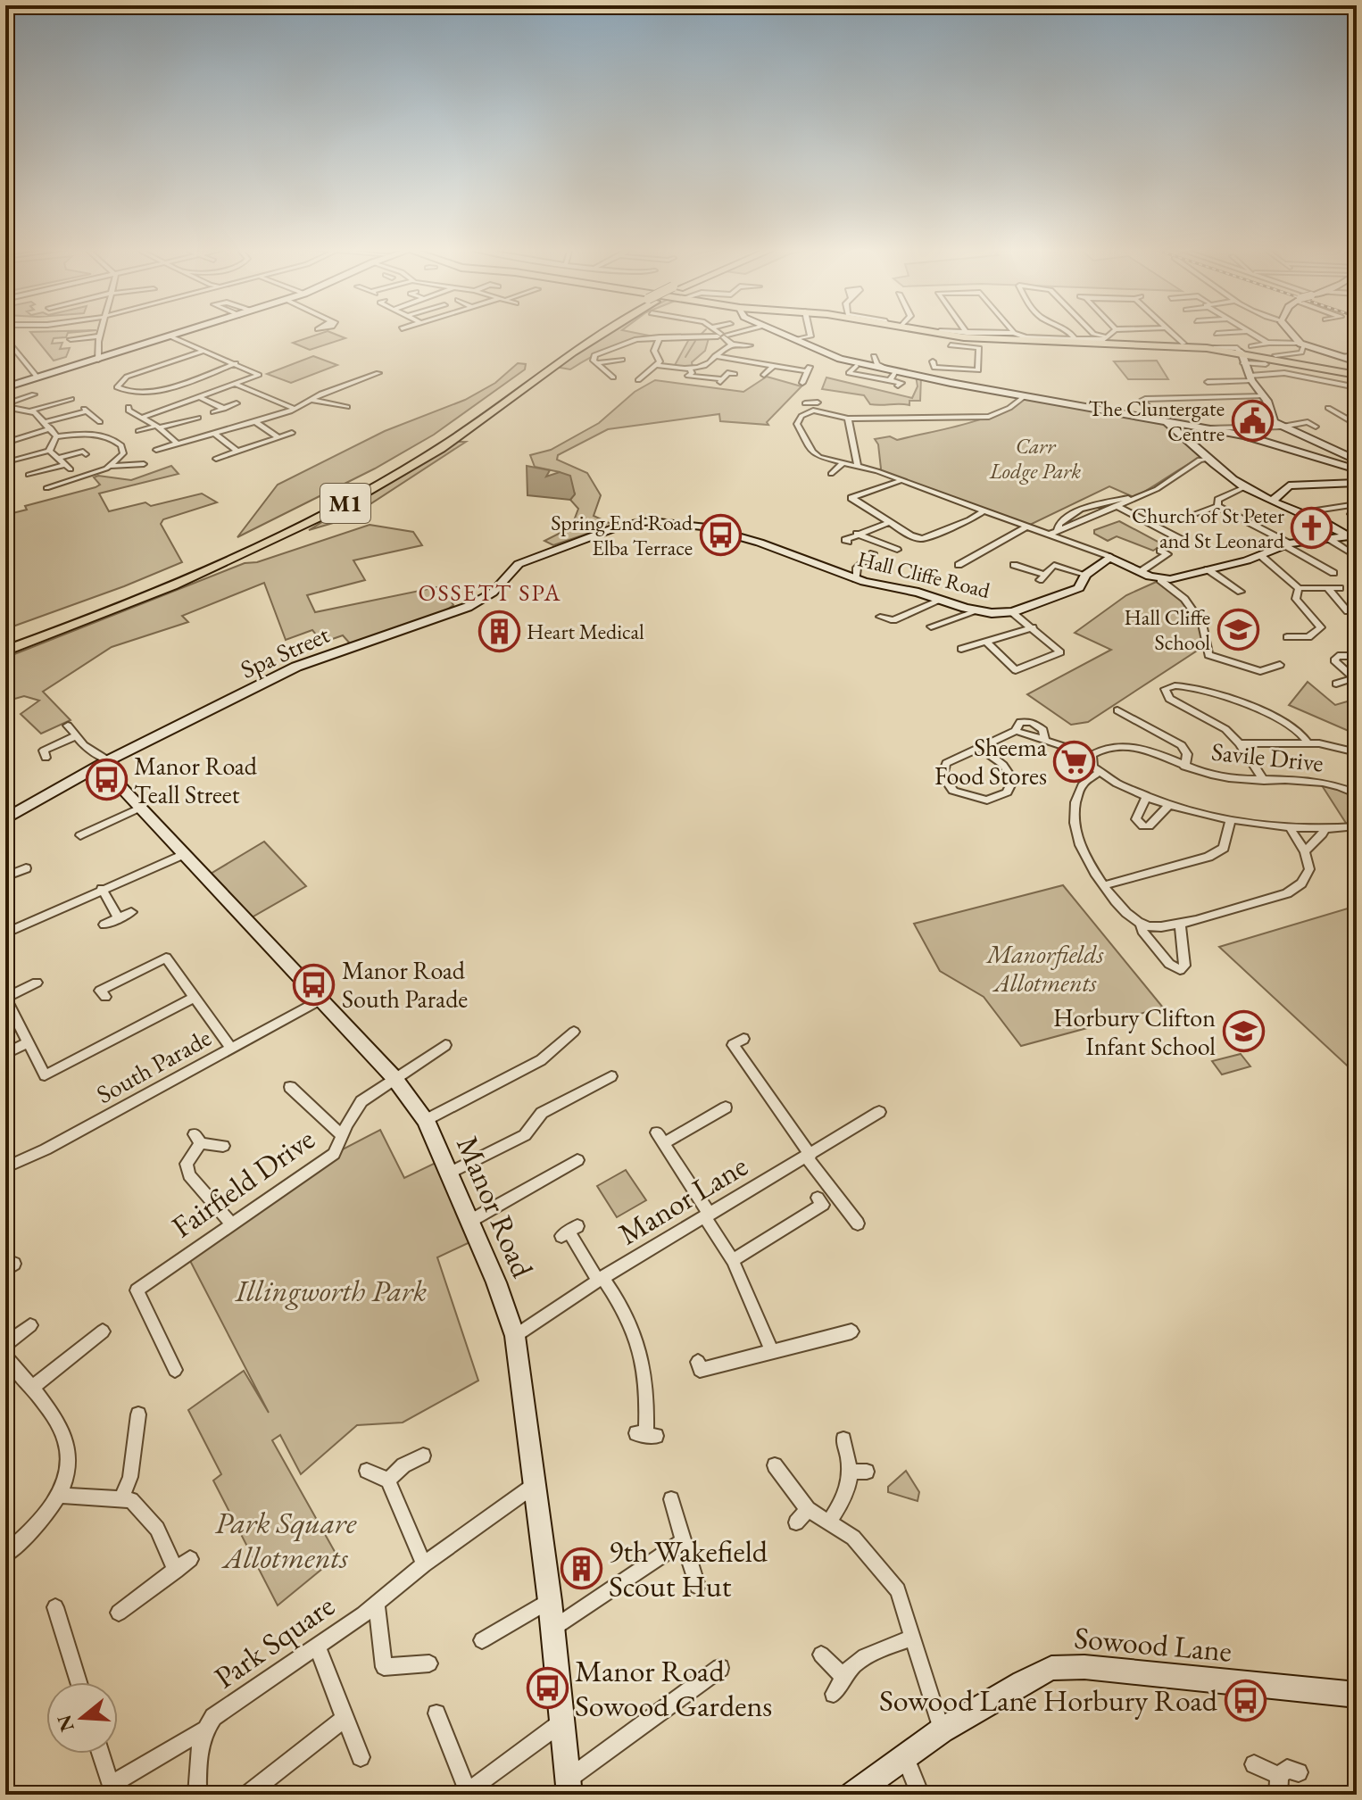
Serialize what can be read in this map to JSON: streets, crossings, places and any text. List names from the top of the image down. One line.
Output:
{"streets":{"highway":["M1"],"street":["Hall Cliffe Road","Spa Street","Savile Drive","South Parade","Fairfield Drive","Manor Lane","Manor Road","Park Square","Sowood Lane"]},"crossings":[["Hall Cliffe Road","Spa Street"],["Spa Street","Manor Road"],["South Parade","Manor Road"],["Fairfield Drive","Manor Road"],["Manor Lane","Manor Road"],["Manor Road","Park Square"]],"districts":["OSSETT SPA"],"parks":["Carr Lodge Park","Manorfields Allotments","Illingworth Park","Park Square Allotments"],"places":{"public building":["The Cluntergate Centre"],"church":["Church of St Peter and St Leonard"],"bus stop":["Spring End Road Elba Terrace","Manor Road Teall Street","Manor Road South Parade","Manor Road Sowood Gardens","Sowood Lane Horbury Road"],"school or university":["Hall Cliffe School","Horbury Clifton Infant School"],"building":["Heart Medical","9th Wakefield Scout Hut"],"supermarket":["Sheema Food Stores"]},"north":"left"}
